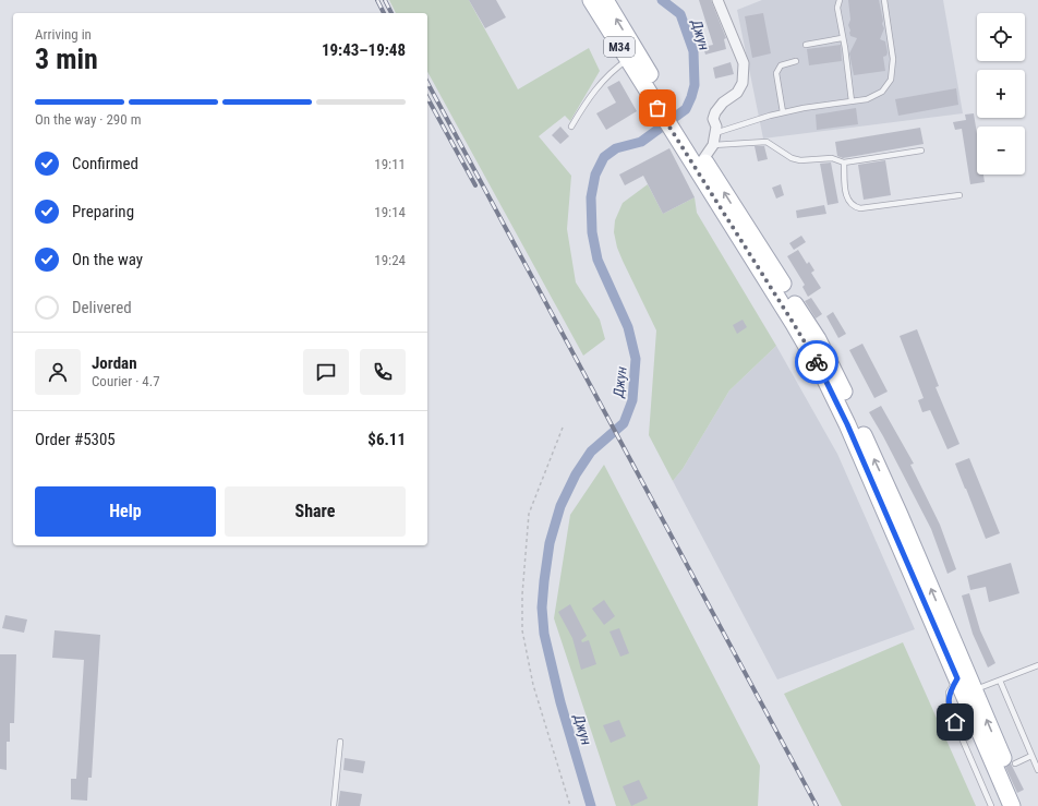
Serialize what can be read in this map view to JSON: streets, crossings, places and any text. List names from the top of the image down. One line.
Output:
{"streets":{"main road":["M34"]},"water":["Джун"],"page":{"map_buttons":["+","−"],"heading":["3 min","Arriving in","19:43–19:48"],"panel":["Jordan","Courier · 4.7","Order #5305","$6.11"],"bar":"On the way · 290 m","list":[["Confirmed","19:11"],["Preparing","19:14"],["On the way","19:24"],"Delivered"],"buttons":["Help","Share"]}}
